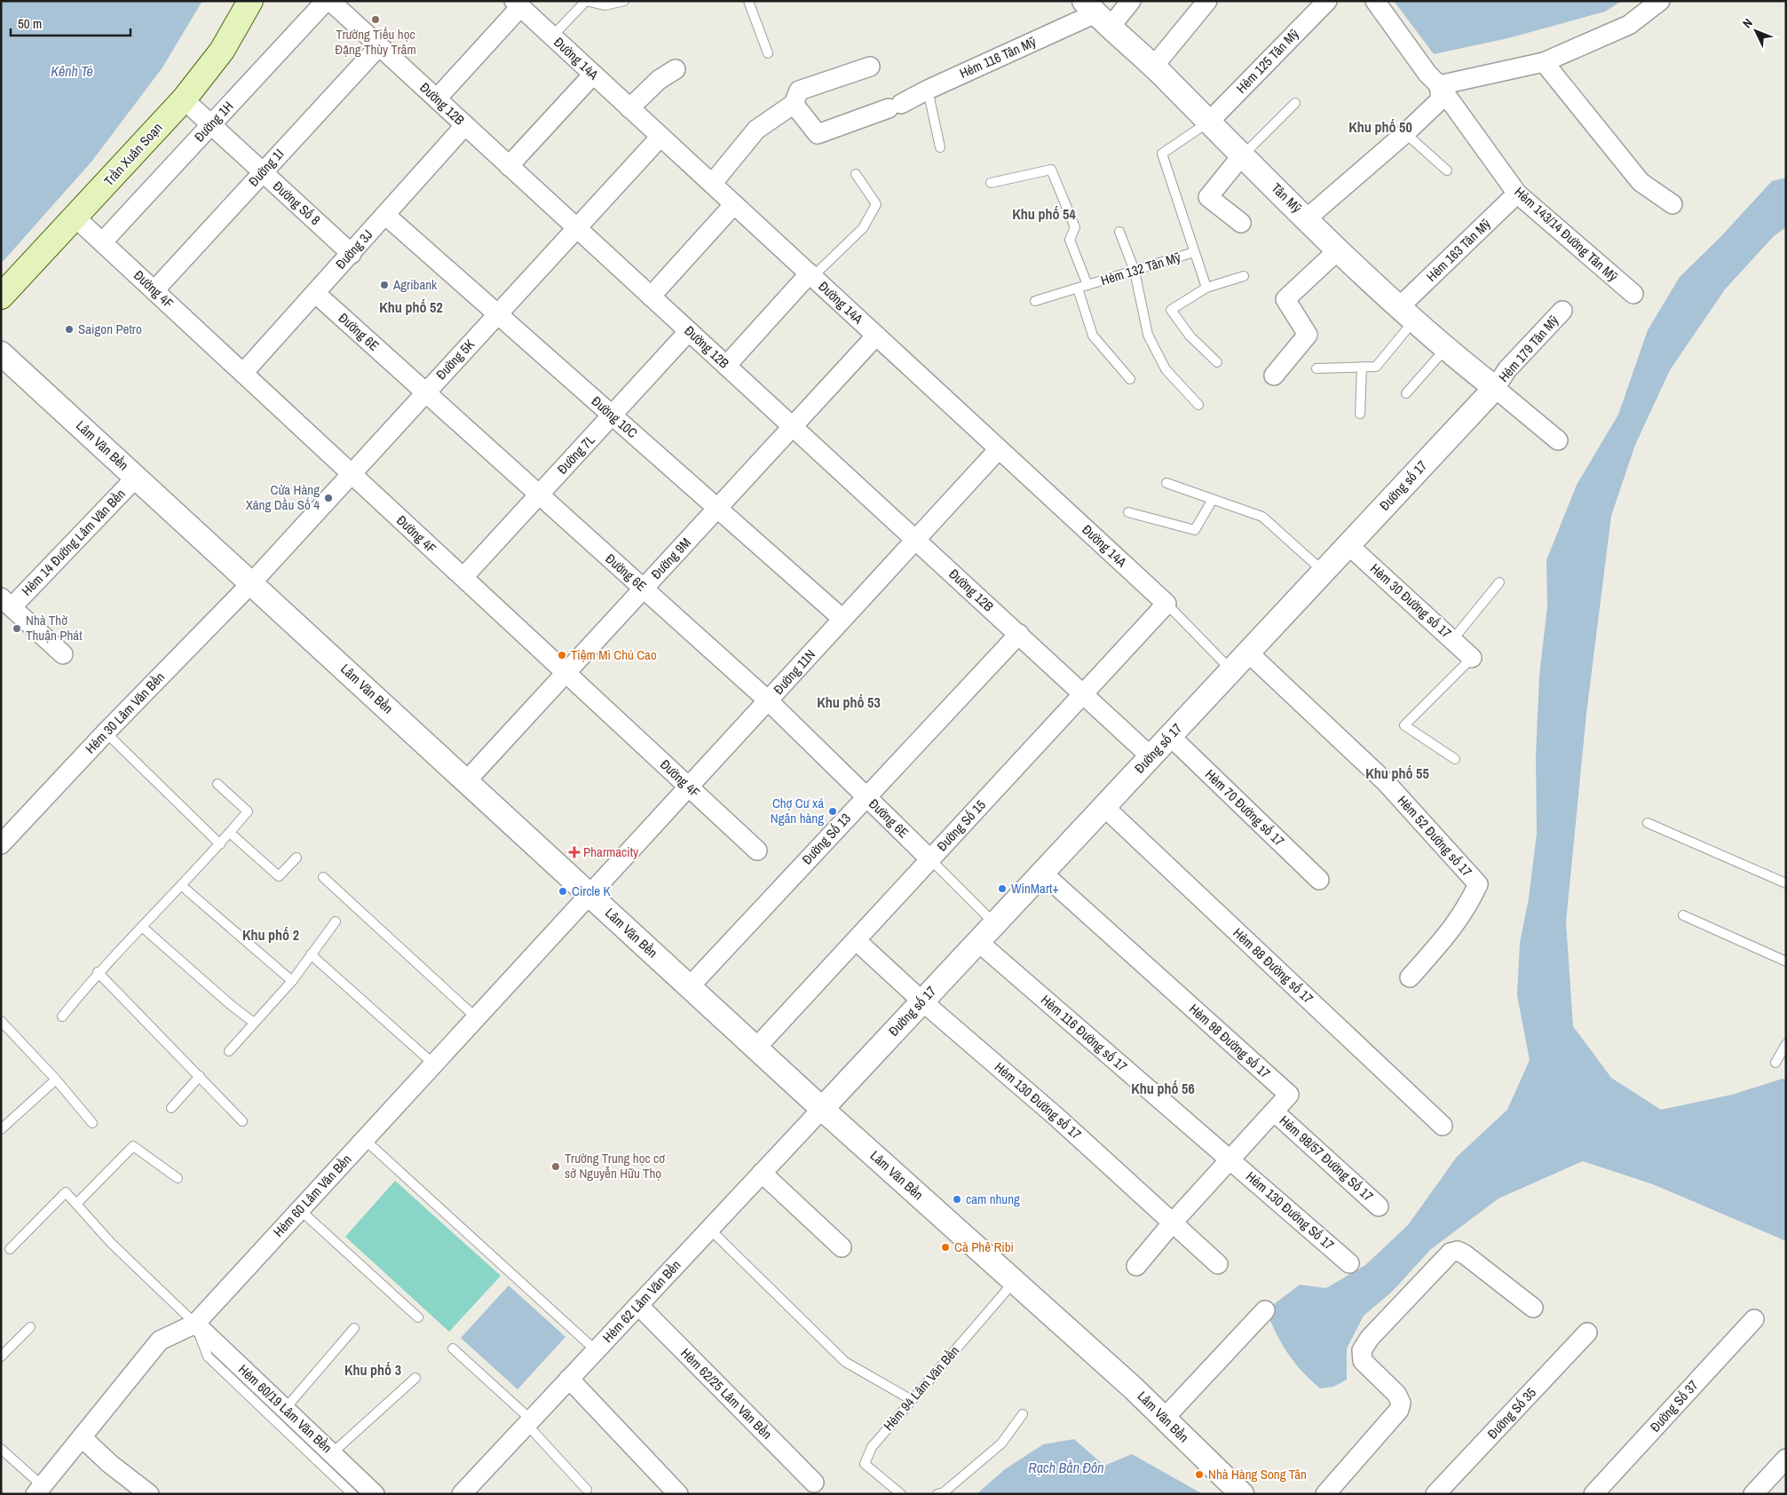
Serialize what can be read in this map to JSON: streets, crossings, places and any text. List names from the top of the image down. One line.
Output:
{"streets":{"main road":["Trần Xuân Soạn"],"street":["Hẻm 116 Tân Mỹ","Đường 14A","Hẻm 125 Tân Mỹ","Đường 12B","Đường 1H","Đường 1I","Tân Mỹ","Đường Số 8","Hẻm 143/14 Đường Tân Mỹ","Đường 3J","Hẻm 163 Tân Mỹ","Đường 4F","Đường 6E","Hẻm 179 Tân Mỹ","Đường 5K","Đường 10C","Lâm Văn Bền","Đường 7L","Đường số 17","Hẻm 14 Đường Lâm Văn Bền","Đường 9M","Hẻm 30 Đường số 17","Đường 11N","Hẻm 30 Lâm Văn Bền","Hẻm 70 Đường số 17","Đường Số 15","Hẻm 52 Đường số 17","Đường Số 13","Hẻm 88 Đường số 17","Hẻm 116 Đường số 17","Hẻm 98 Đường số 17","Hẻm 130 Đường số 17","Hẻm 98/57 Đường Số 17","Hẻm 60 Lâm Văn Bền","Hẻm 130 Đường Số 17","Hẻm 62 Lâm Văn Bền","Hẻm 62/25 Lâm Văn Bền","Đường Số 37","Hẻm 60/19 Lâm Văn Bền","Đường Số 35"],"lane":["Hẻm 132 Tân Mỹ","Hẻm 94 Lâm Văn Bền"]},"crossings":[["Hẻm 116 Tân Mỹ","Tân Mỹ"],["Đường 14A","Đường 5K"],["Đường 14A","Đường 9M"],["Đường 14A","Đường 11N"],["Đường 14A","Đường Số 15"],["Hẻm 125 Tân Mỹ","Tân Mỹ"],["Hẻm 125 Tân Mỹ","Hẻm 132 Tân Mỹ"],["Đường 12B","Đường 1I"],["Đường 12B","Đường 3J"],["Đường 12B","Đường 5K"],["Đường 12B","Đường 7L"],["Đường 12B","Đường số 17"],["Đường 12B","Đường 9M"],["Đường 12B","Đường 11N"],["Đường 12B","Đường Số 15"],["Đường 12B","Đường Số 13"],["Đường 1H","Đường Số 8"],["Đường 1H","Đường 4F"],["Trần Xuân Soạn","Đường Số 8"],["Trần Xuân Soạn","Đường 4F"],["Đường 1I","Đường Số 8"],["Đường 1I","Đường 4F"],["Tân Mỹ","Hẻm 163 Tân Mỹ"],["Tân Mỹ","Hẻm 132 Tân Mỹ"],["Tân Mỹ","Hẻm 179 Tân Mỹ"],["Tân Mỹ","Đường số 17"],["Đường Số 8","Đường 3J"],["Hẻm 143/14 Đường Tân Mỹ","Hẻm 163 Tân Mỹ"],["Đường 3J","Đường 4F"],["Đường 3J","Đường 6E"],["Đường 3J","Đường 10C"],["Đường 4F","Đường 5K"],["Đường 4F","Đường 7L"],["Đường 4F","Đường 9M"],["Đường 4F","Đường 11N"],["Đường 6E","Đường 5K"],["Đường 6E","Đường 7L"],["Đường 6E","Đường 9M"],["Đường 6E","Đường 11N"],["Đường 6E","Đường Số 15"],["Đường 6E","Đường Số 13"],["Hẻm 179 Tân Mỹ","Đường số 17"],["Đường 5K","Đường 10C"],["Đường 5K","Lâm Văn Bền"],["Đường 5K","Hẻm 30 Lâm Văn Bền"],["Đường 10C","Đường 7L"],["Đường 10C","Đường 9M"],["Đường 10C","Đường 11N"],["Lâm Văn Bền","Đường số 17"],["Lâm Văn Bền","Hẻm 14 Đường Lâm Văn Bền"],["Lâm Văn Bền","Đường 9M"],["Lâm Văn Bền","Đường 11N"],["Lâm Văn Bền","Hẻm 30 Lâm Văn Bền"],["Lâm Văn Bền","Đường Số 15"],["Lâm Văn Bền","Đường Số 13"],["Lâm Văn Bền","Hẻm 60 Lâm Văn Bền"],["Lâm Văn Bền","Hẻm 62 Lâm Văn Bền"],["Lâm Văn Bền","Hẻm 94 Lâm Văn Bền"],["Đường số 17","Hẻm 30 Đường số 17"],["Đường số 17","Hẻm 70 Đường số 17"],["Đường số 17","Hẻm 52 Đường số 17"],["Đường số 17","Hẻm 88 Đường số 17"],["Đường số 17","Hẻm 116 Đường số 17"],["Đường số 17","Hẻm 98 Đường số 17"],["Đường số 17","Hẻm 130 Đường số 17"],["Đường số 17","Hẻm 62 Lâm Văn Bền"],["Đường 11N","Hẻm 60 Lâm Văn Bền"],["Đường Số 15","Hẻm 130 Đường số 17"],["Hẻm 116 Đường số 17","Hẻm 98 Đường số 17"],["Hẻm 116 Đường số 17","Hẻm 130 Đường Số 17"],["Hẻm 98 Đường số 17","Hẻm 130 Đường số 17"],["Hẻm 98 Đường số 17","Hẻm 98/57 Đường Số 17"],["Hẻm 98 Đường số 17","Hẻm 130 Đường Số 17"],["Hẻm 60 Lâm Văn Bền","Hẻm 60/19 Lâm Văn Bền"],["Hẻm 62 Lâm Văn Bền","Hẻm 62/25 Lâm Văn Bền"]],"districts":["Khu phố 50","Khu phố 54","Khu phố 52","Khu phố 53","Khu phố 55","Khu phố 2","Khu phố 56","Khu phố 3"],"water":["Kênh Tẻ","Rạch Bần Đôn"],"places":{"other":["Trường Tiểu học Đặng Thùy Trâm","Agribank","Saigon Petro","Cửa Hàng Xăng Dầu Số 4","Nhà Thờ Thuận Phát","Tiệm Mì Chú Cao","Chợ Cư xá Ngân hàng","WinMart+","Circle K","Trường Trung học cơ sở Nguyễn Hữu Thọ","cam nhung","Cà Phê Ribi","Nhà Hàng Song Tân"],"health":["Pharmacity"]},"scale_bar":"50 m","north":"top left"}
